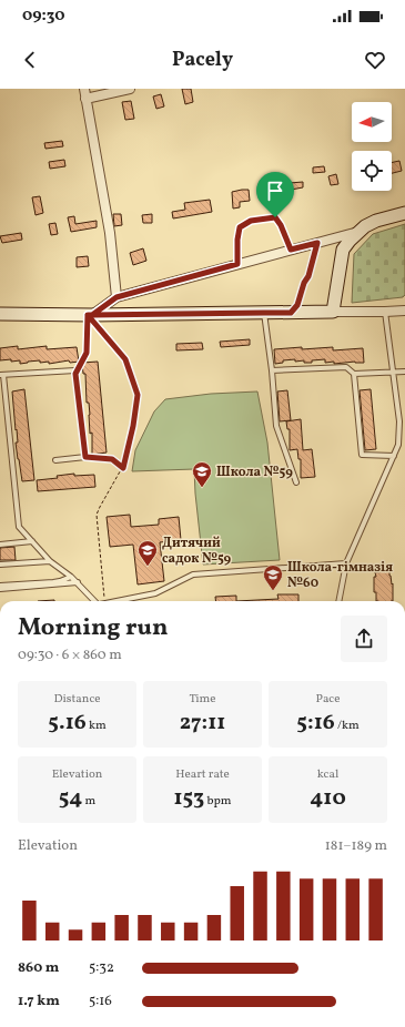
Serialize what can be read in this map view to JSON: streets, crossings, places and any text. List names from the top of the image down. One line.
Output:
{"places":{"school or university":["Школа №59","Дитячий садок №59","Школа-гімназія №60"]},"north":"left","page":{"status":"09:30","header":"Pacely","heading":["Morning run","09:30 · 6 × 860 m"],"stats":[["Distance","5.16 km"],["Time","27:11"],["Pace","5:16 /km"],["Elevation","54 m"],["Heart rate","153 bpm"],["kcal","410"]],"chart":["Elevation","181–189 m"],"list":[{"name":"860 m","note":"5:32"},{"name":"1.7 km","note":"5:16"}]}}
